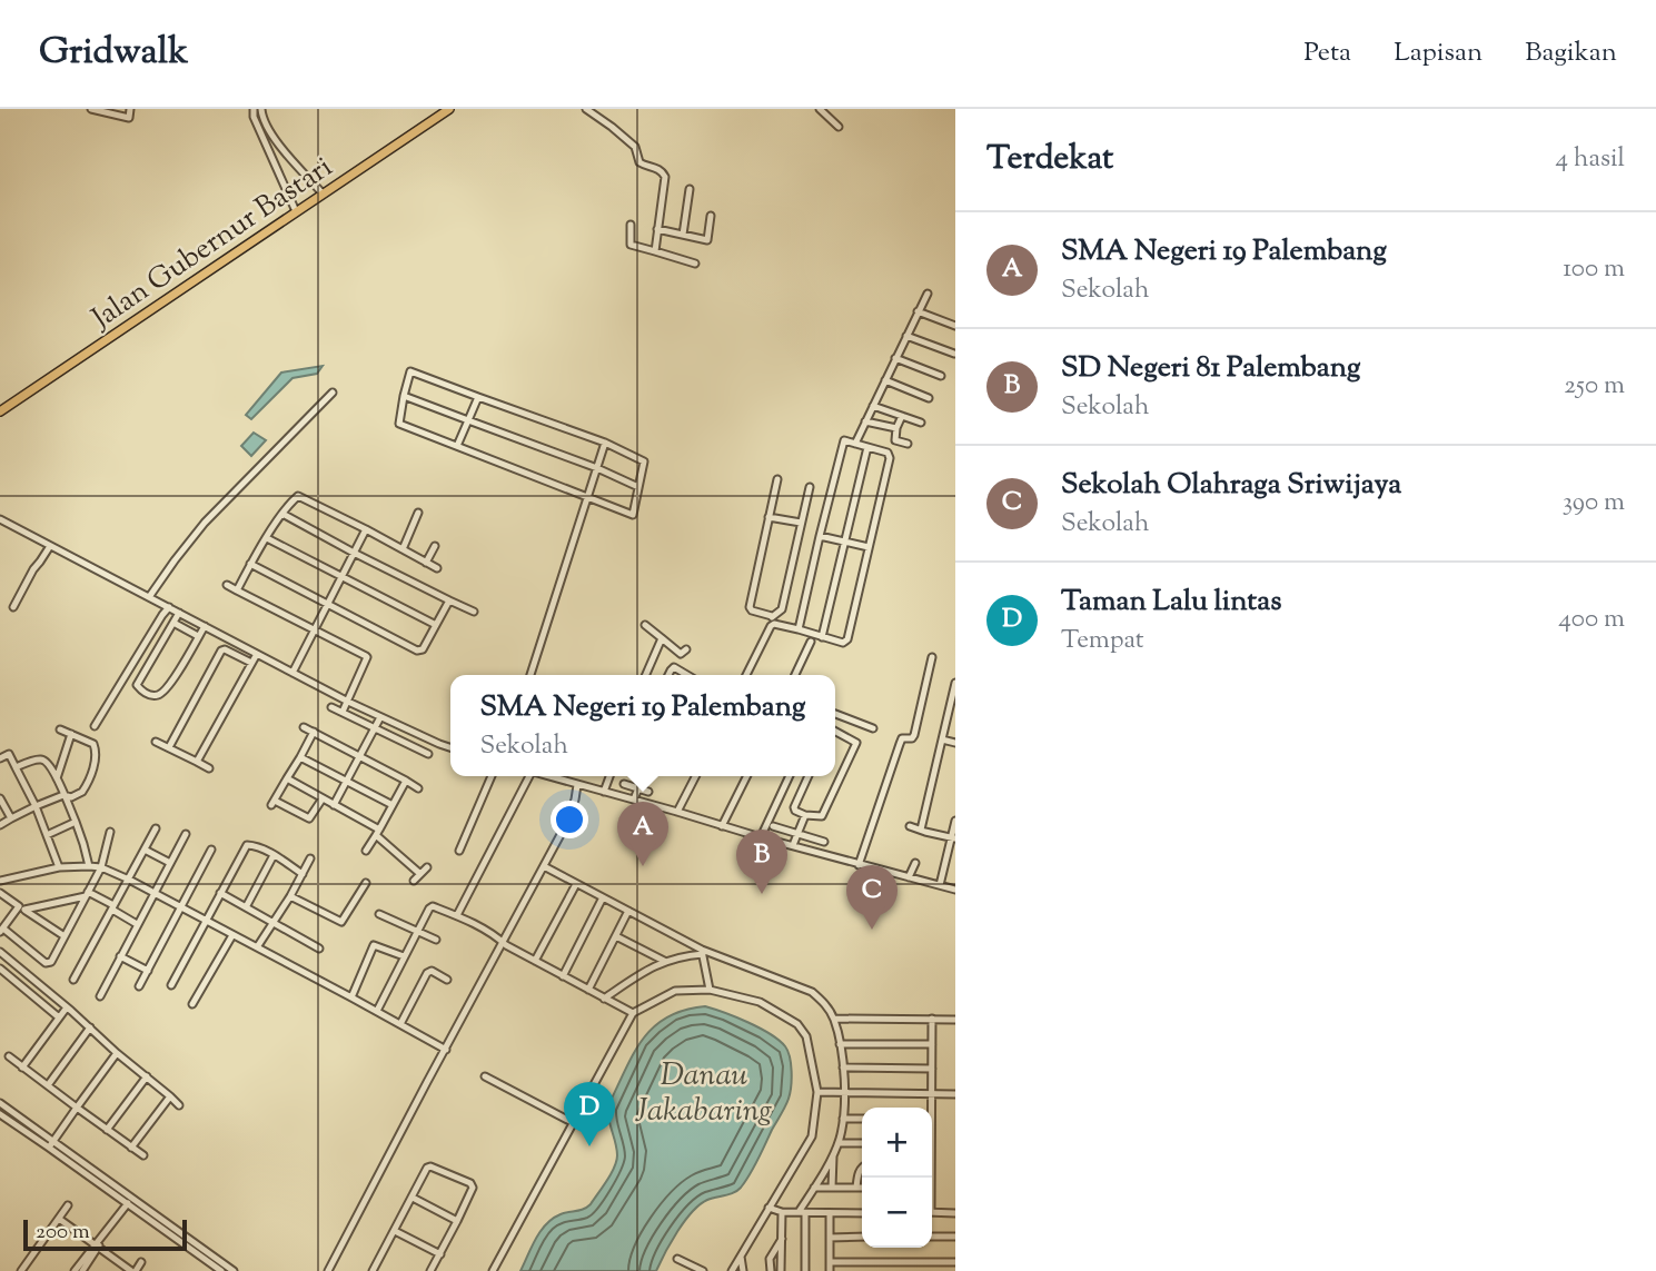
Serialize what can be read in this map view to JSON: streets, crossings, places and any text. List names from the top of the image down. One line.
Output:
{"streets":{"highway":["Jalan Gubernur Bastari"]},"water":["Danau Jakabaring"],"scale_bar":"200 m","page":{"header":"Gridwalk","nav":["Peta","Lapisan","Bagikan"],"heading":["Terdekat","4 hasil"],"list":[{"mark":"A","name":"SMA Negeri 19 Palembang","note":"Sekolah","value":"100 m"},{"mark":"B","name":"SD Negeri 81 Palembang","note":"Sekolah","value":"250 m"},{"mark":"C","name":"Sekolah Olahraga Sriwijaya","note":"Sekolah","value":"390 m"},{"mark":"D","name":"Taman Lalu lintas","note":"Tempat","value":"400 m"}],"popup":["SMA Negeri 19 Palembang","Sekolah"],"pins":["A","B","C","D"],"map_buttons":["+","−"],"scale":"200 m"}}
